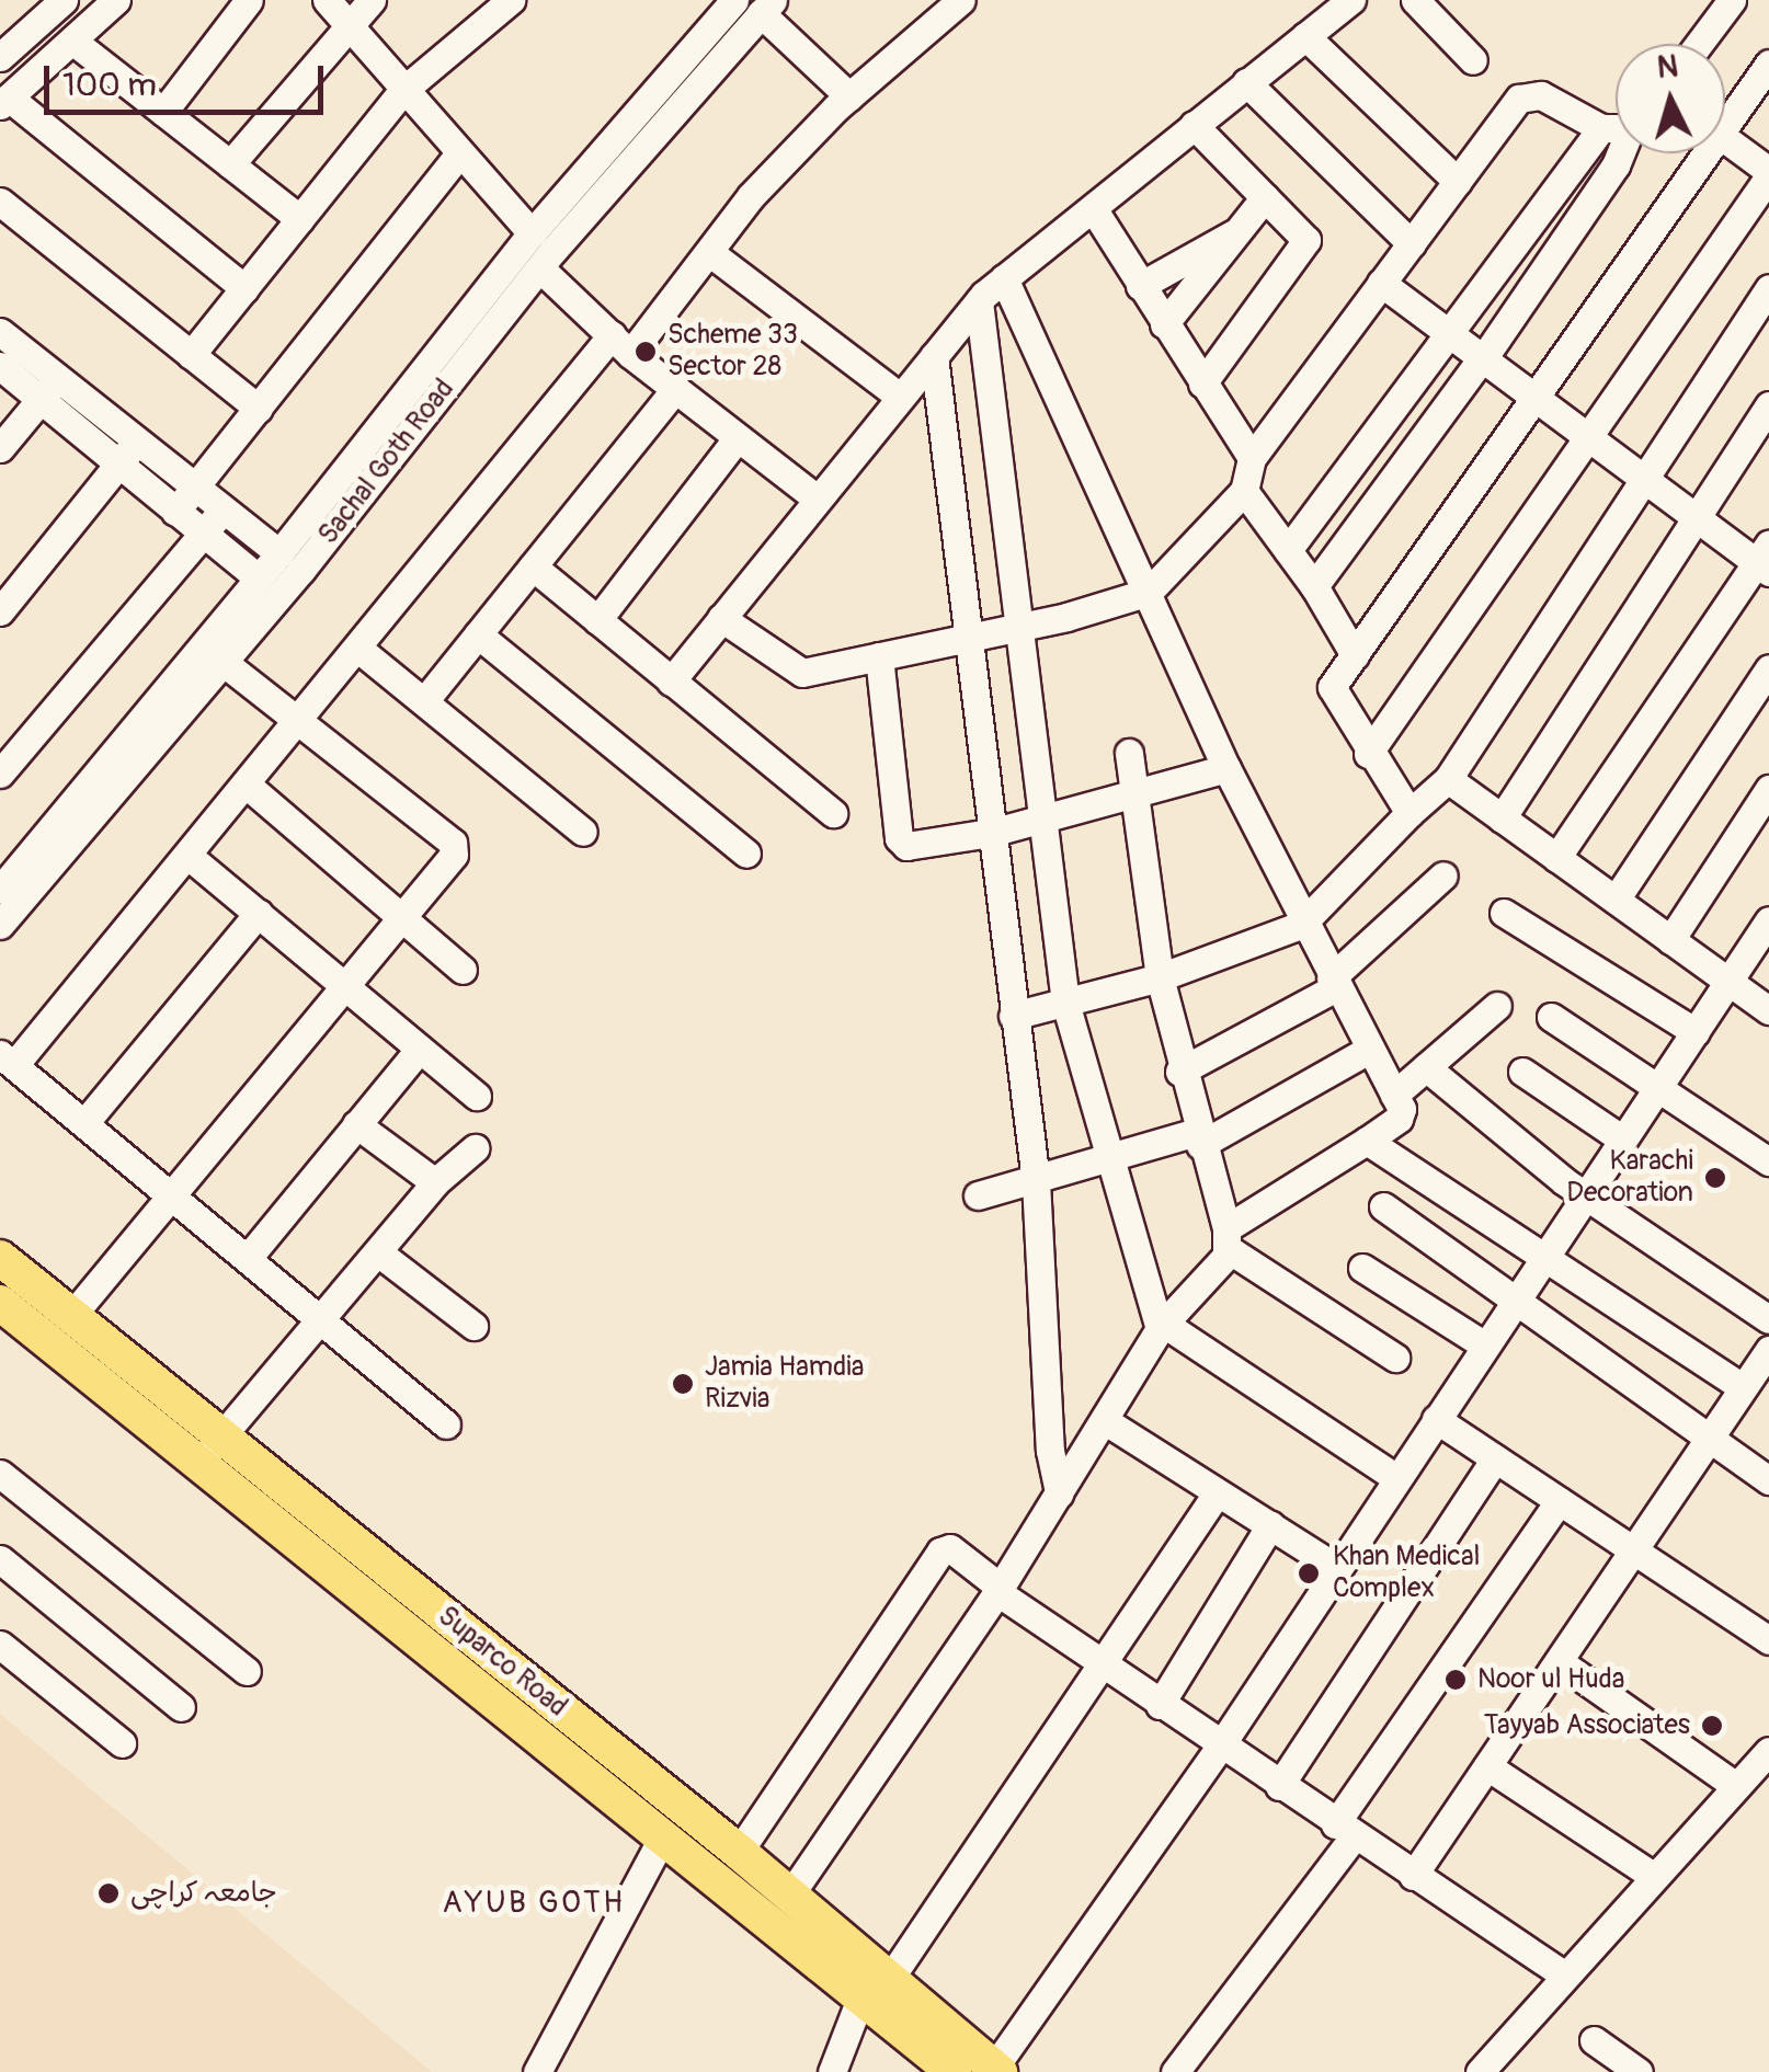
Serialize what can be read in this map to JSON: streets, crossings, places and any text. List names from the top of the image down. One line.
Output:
{"streets":{"main road":["Suparco Road"],"street":["Sachal Goth Road"]},"districts":["AYUB GOTH"],"places":["Scheme 33 Sector 28","Karachi Decoration","Jamia Hamdia Rizvia","Khan Medical Complex","Noor ul Huda","Tayyab Associates","جامعہ کراچی"],"scale_bar":"100 m","north":"top"}
